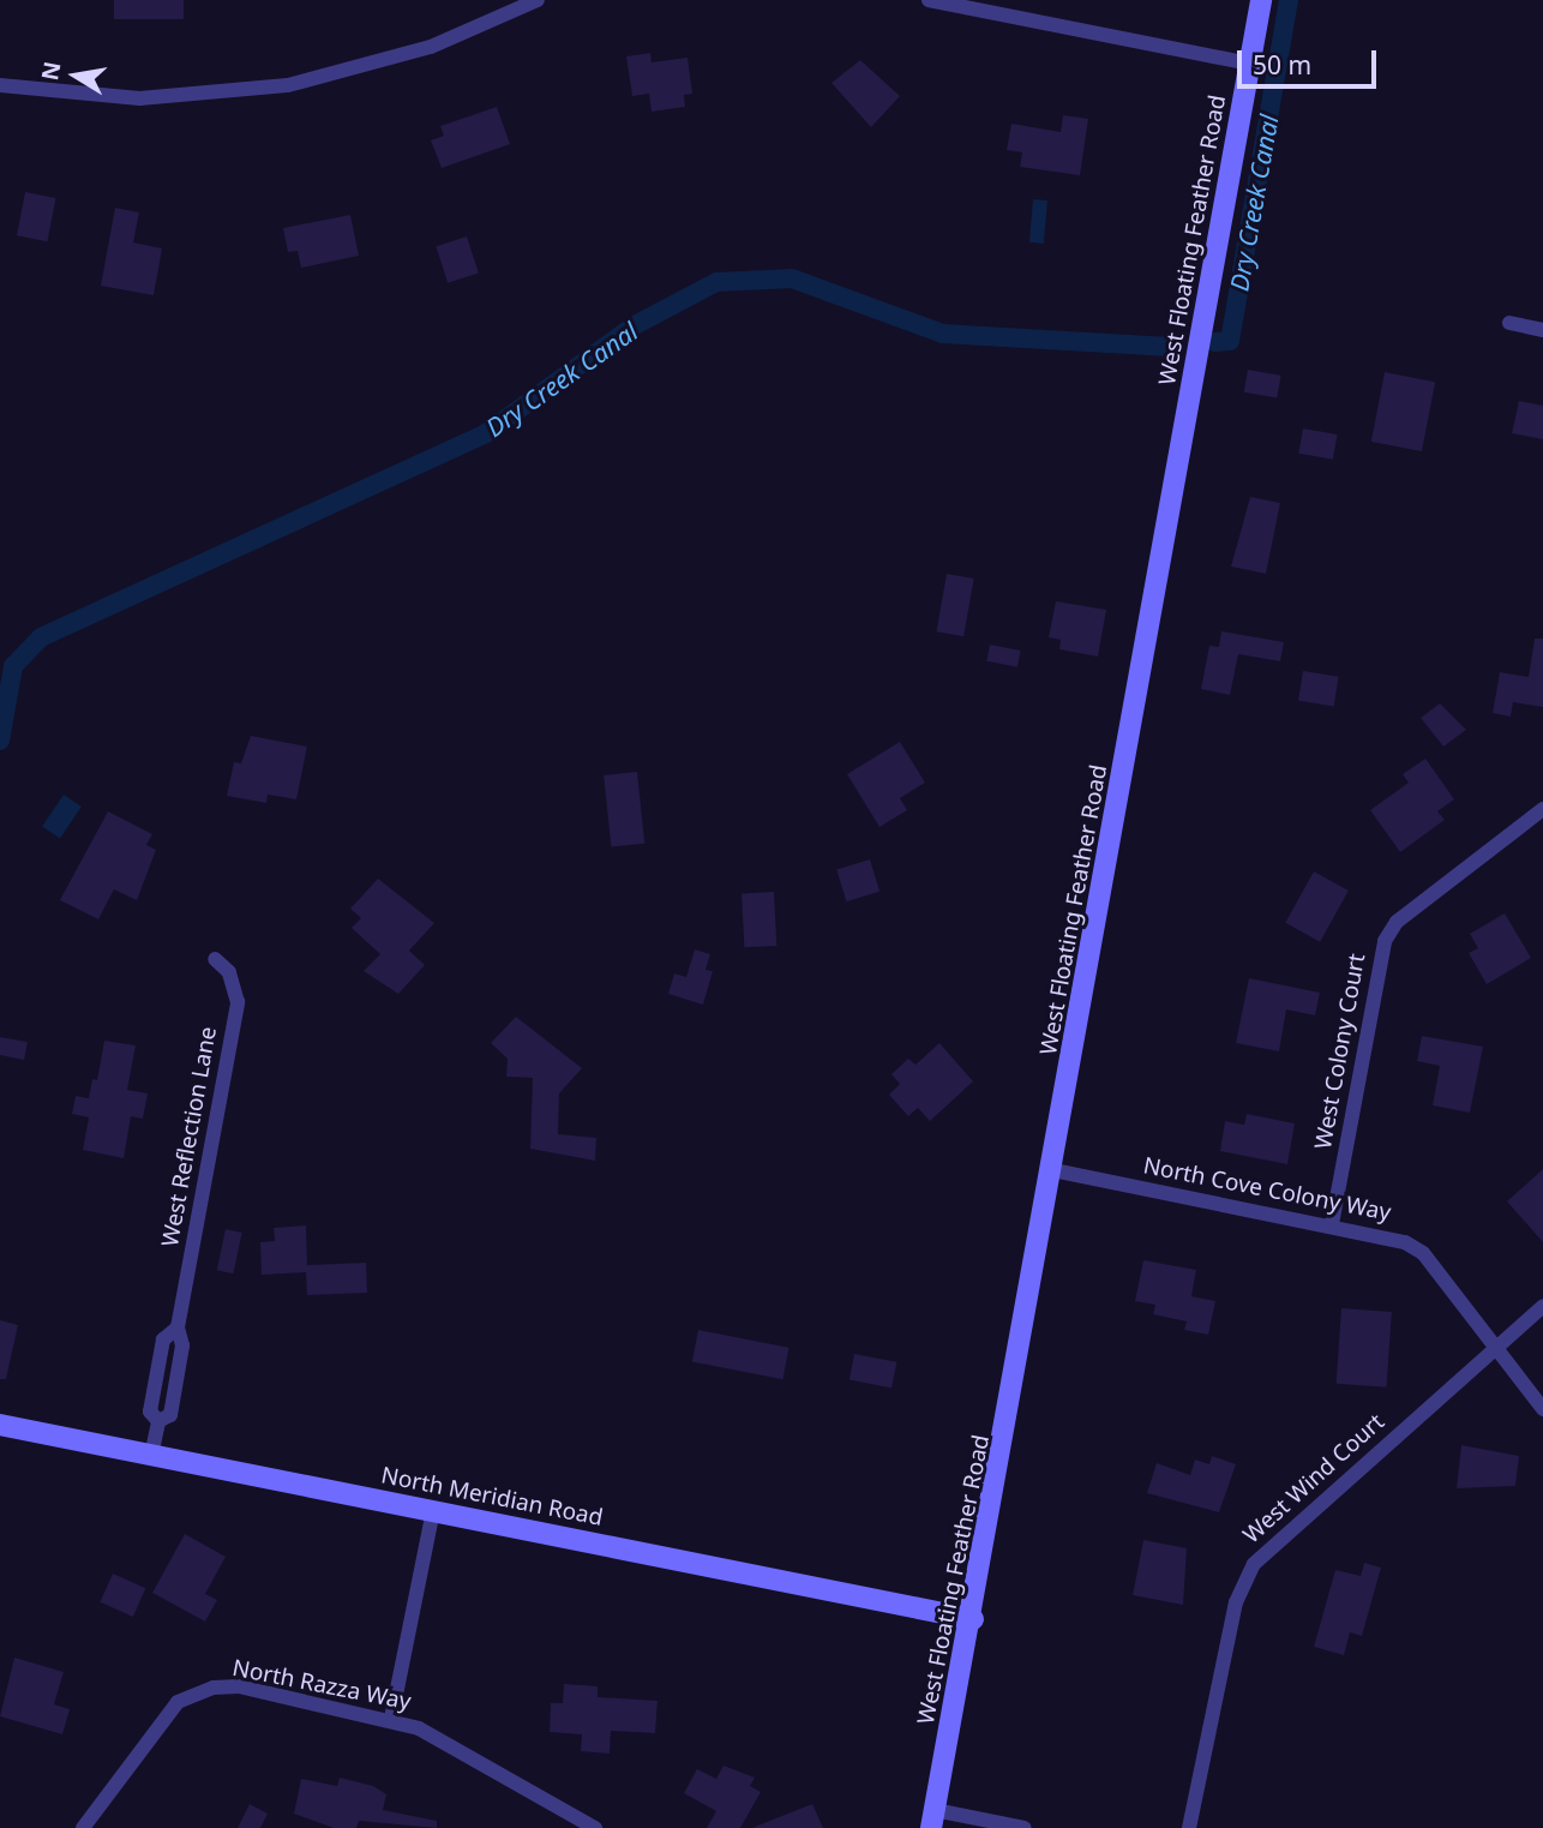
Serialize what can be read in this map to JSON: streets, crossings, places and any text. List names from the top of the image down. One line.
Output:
{"streets":{"main road":["West Floating Feather Road","North Meridian Road"],"street":["West Colony Court","West Reflection Lane","North Cove Colony Way","West Wind Court","North Razza Way"]},"crossings":[["West Floating Feather Road","North Cove Colony Way"],["West Floating Feather Road","North Meridian Road"],["West Colony Court","North Cove Colony Way"],["West Reflection Lane","North Meridian Road"],["North Cove Colony Way","West Wind Court"]],"water":["Dry Creek Canal"],"scale_bar":"50 m","north":"left"}
